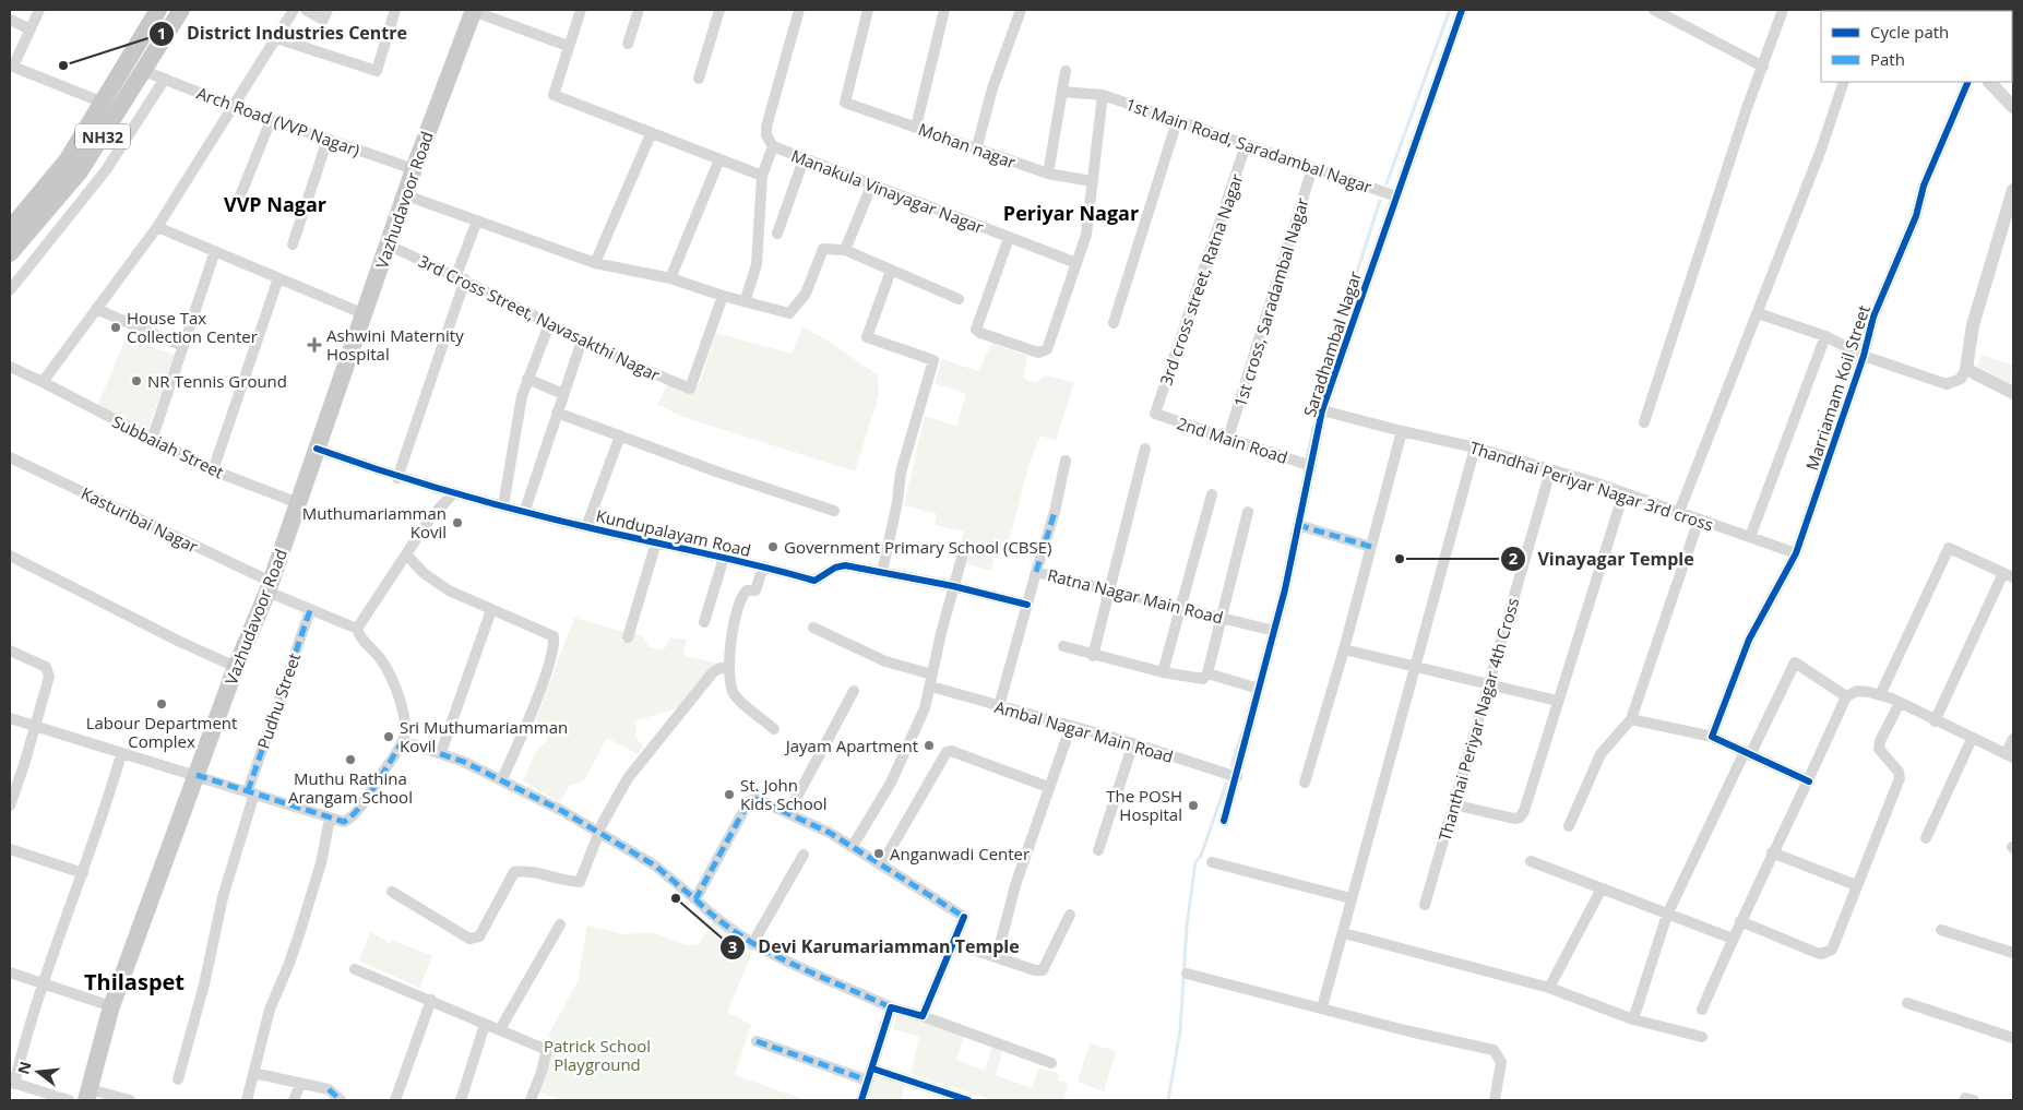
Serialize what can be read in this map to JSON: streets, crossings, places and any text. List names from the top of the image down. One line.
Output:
{"streets":{"highway":["NH32"],"main road":["Vazhudavoor Road"],"street":["Arch Road (VVP Nagar)","Mohan nagar","1st Main Road, Saradambal Nagar","Manakula Vinayagar Nagar","3rd cross street, Ratna Nagar","1st cross, Saradambal Nagar","3rd Cross Street, Navasakthi Nagar","Saradhambal Nagar","Marriamam Koil Street","2nd Main Road","Subbaiah Street","Thandhai Periyar Nagar 3rd cross","Kasturibai Nagar","Kundupalayam Road","Ratna Nagar Main Road","Pudhu Street","Thanthai Periyar Nagar 4th Cross","Ambal Nagar Main Road"]},"crossings":[["Arch Road (VVP Nagar)","NH32"],["Arch Road (VVP Nagar)","Vazhudavoor Road"],["1st Main Road, Saradambal Nagar","3rd cross street, Ratna Nagar"],["1st Main Road, Saradambal Nagar","1st cross, Saradambal Nagar"],["1st Main Road, Saradambal Nagar","Saradhambal Nagar"],["Vazhudavoor Road","3rd Cross Street, Navasakthi Nagar"],["Vazhudavoor Road","Subbaiah Street"],["Vazhudavoor Road","Kasturibai Nagar"],["Vazhudavoor Road","Kundupalayam Road"],["3rd cross street, Ratna Nagar","2nd Main Road"],["1st cross, Saradambal Nagar","2nd Main Road"],["Saradhambal Nagar","2nd Main Road"],["Saradhambal Nagar","Thandhai Periyar Nagar 3rd cross"],["Saradhambal Nagar","Ratna Nagar Main Road"],["Saradhambal Nagar","Ambal Nagar Main Road"],["Marriamam Koil Street","Thandhai Periyar Nagar 3rd cross"],["Thandhai Periyar Nagar 3rd cross","Thanthai Periyar Nagar 4th Cross"],["Kasturibai Nagar","Pudhu Street"],["Kundupalayam Road","Ratna Nagar Main Road"],["Ratna Nagar Main Road","Ambal Nagar Main Road"]],"districts":["VVP Nagar","Periyar Nagar","Thilaspet"],"parks":["Patrick School Playground"],"places":{"other":["District Industries Centre","House Tax Collection Center","NR Tennis Ground","Muthumariamman Kovil","Government Primary School (CBSE)","Vinayagar Temple","Labour Department Complex","Sri Muthumariamman Kovil","Jayam Apartment","Muthu Rathina Arangam School","St. John Kids School","The POSH Hospital","Anganwadi Center","Devi Karumariamman Temple"],"health":["Ashwini Maternity Hospital"]},"legend":["Cycle path","Path"],"north":"left"}
